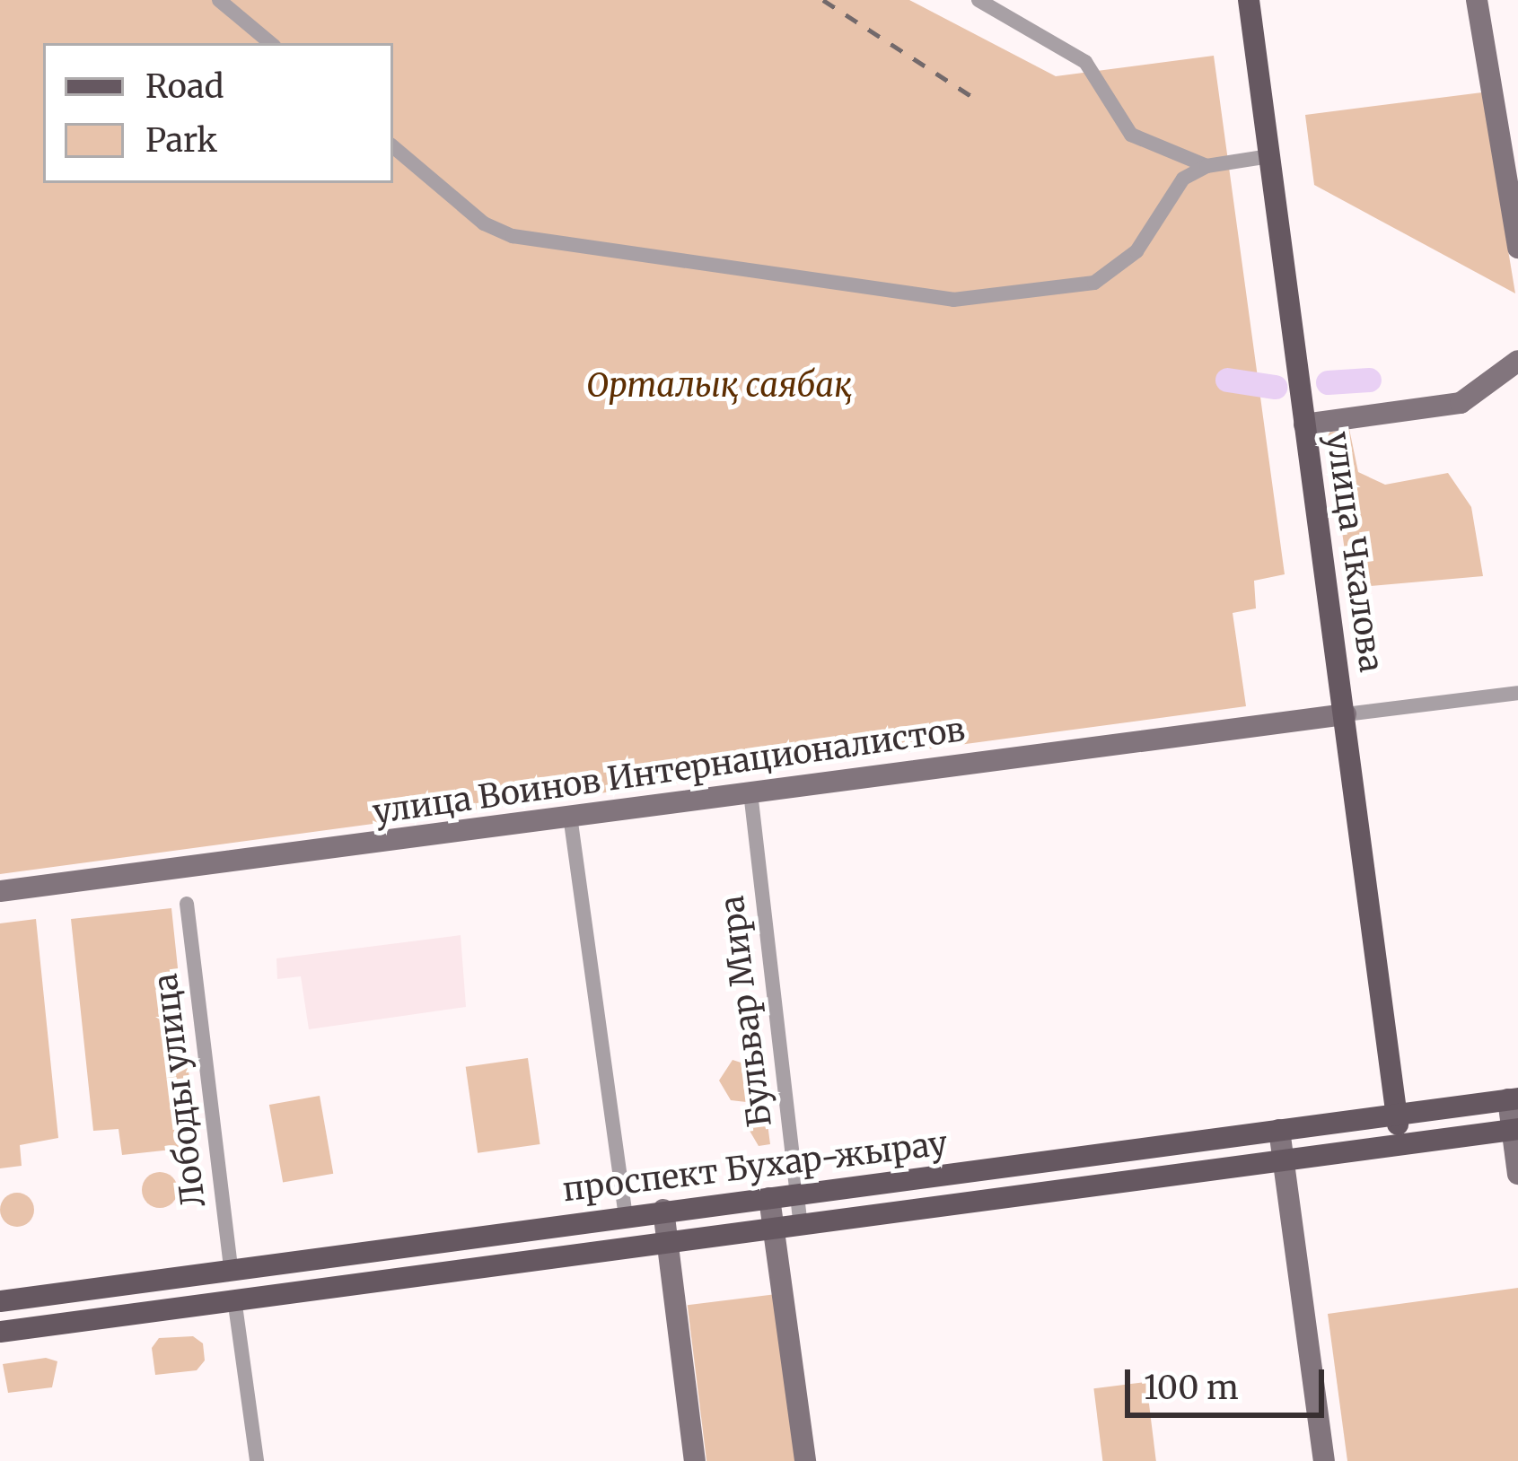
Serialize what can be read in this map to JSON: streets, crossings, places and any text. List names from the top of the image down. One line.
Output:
{"streets":{"main road":["улица Чкалова","улица Воинов Интернационалистов","проспект Бухар-жырау"],"street":["Бульвар Мира","Лободы улица"]},"crossings":[["улица Чкалова","улица Воинов Интернационалистов"],["улица Чкалова","проспект Бухар-жырау"],["улица Воинов Интернационалистов","Бульвар Мира"],["Бульвар Мира","проспект Бухар-жырау"],["Лободы улица","проспект Бухар-жырау"]],"parks":["Орталық саябақ"],"legend":["Road","Park"],"scale_bar":"100 m"}
